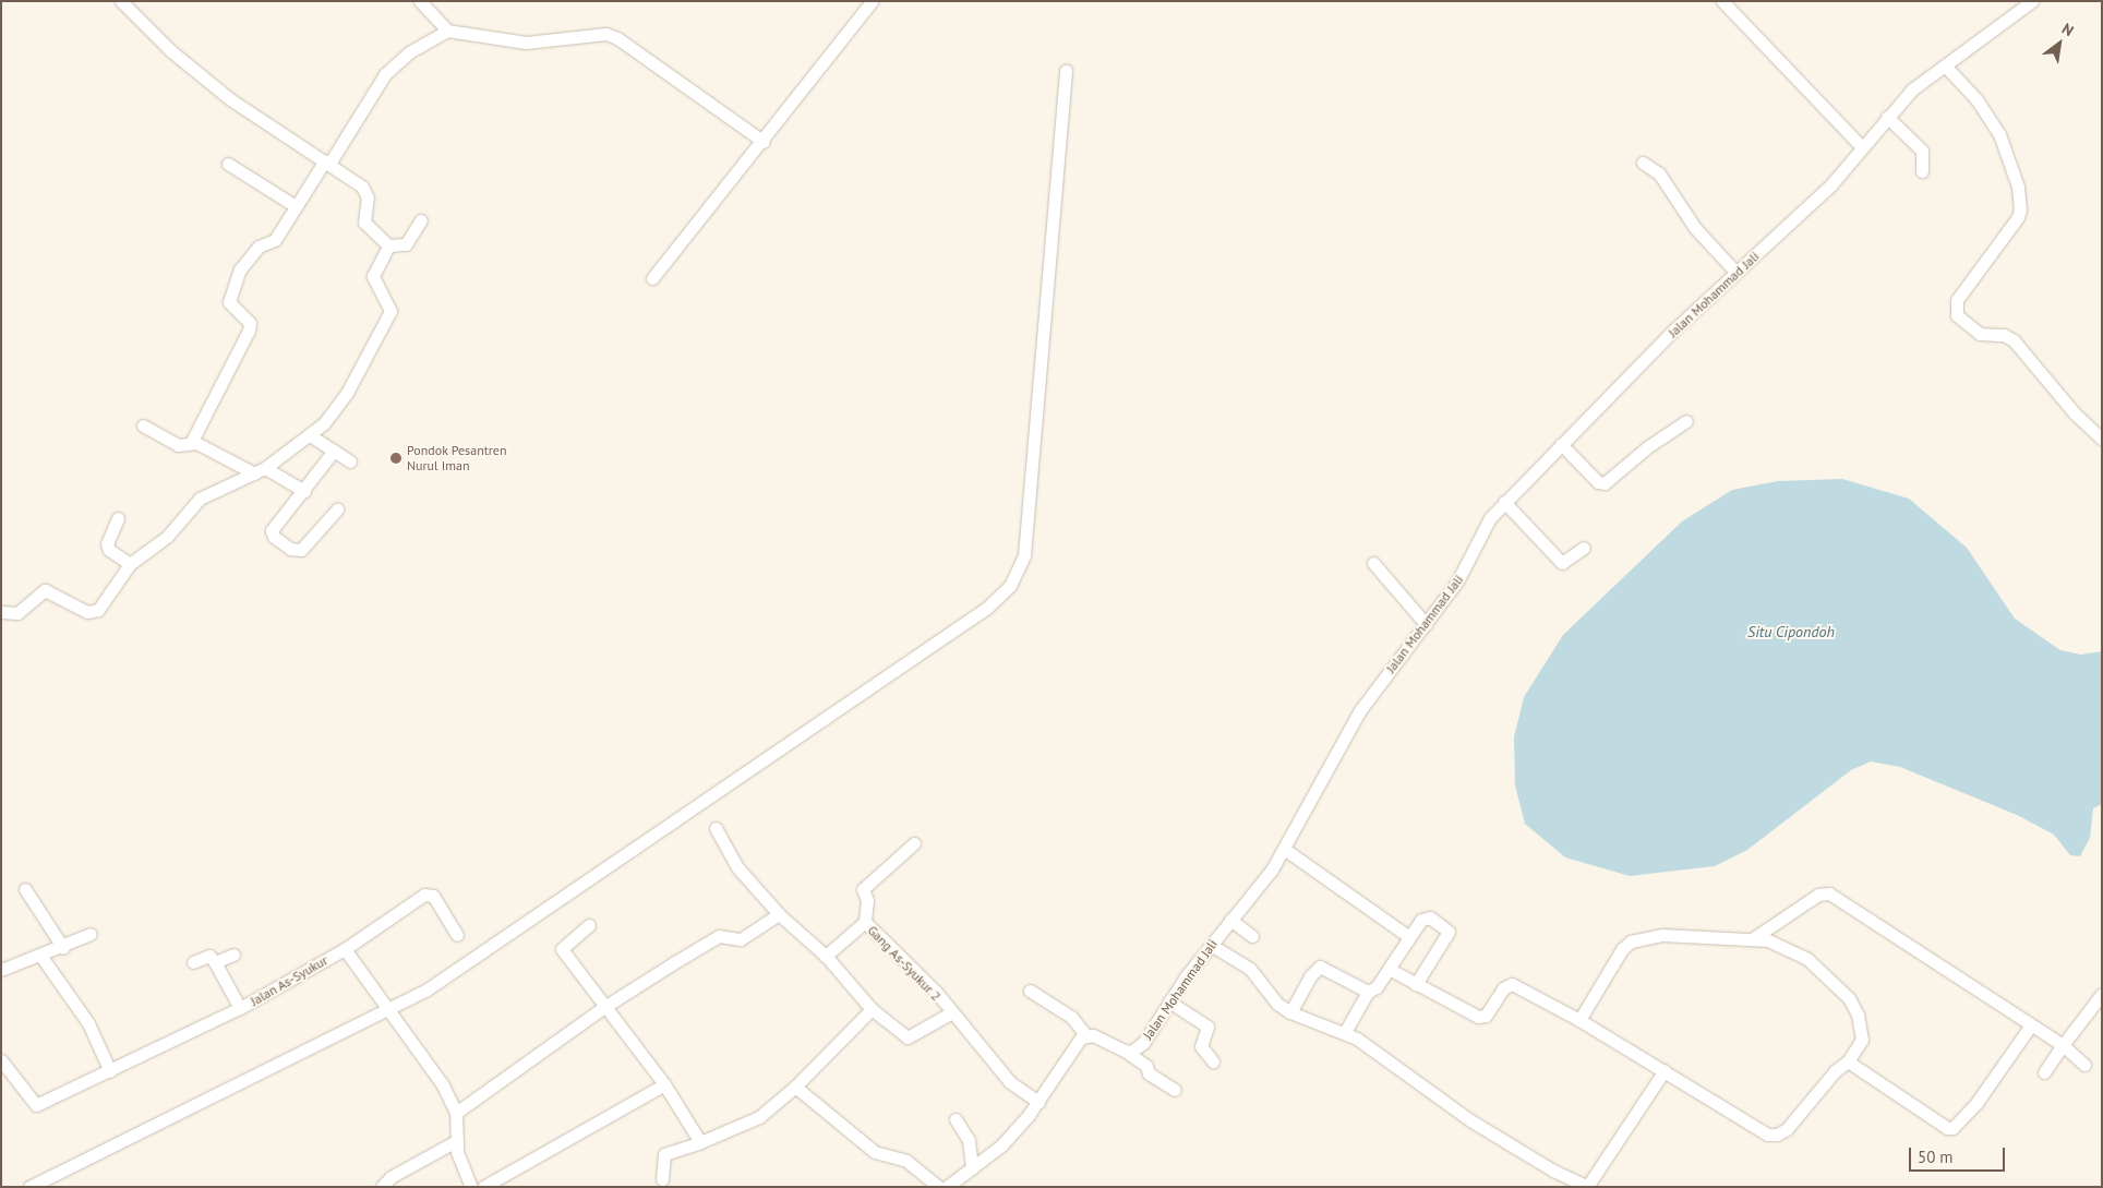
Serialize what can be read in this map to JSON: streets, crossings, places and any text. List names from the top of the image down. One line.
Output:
{"streets":{"street":["Jalan Mohammad Jali","Gang As-Syukur 2","Jalan As-Syukur"]},"water":["Situ Cipondoh"],"places":["Pondok Pesantren Nurul Iman"],"scale_bar":"50 m","north":"top right"}
